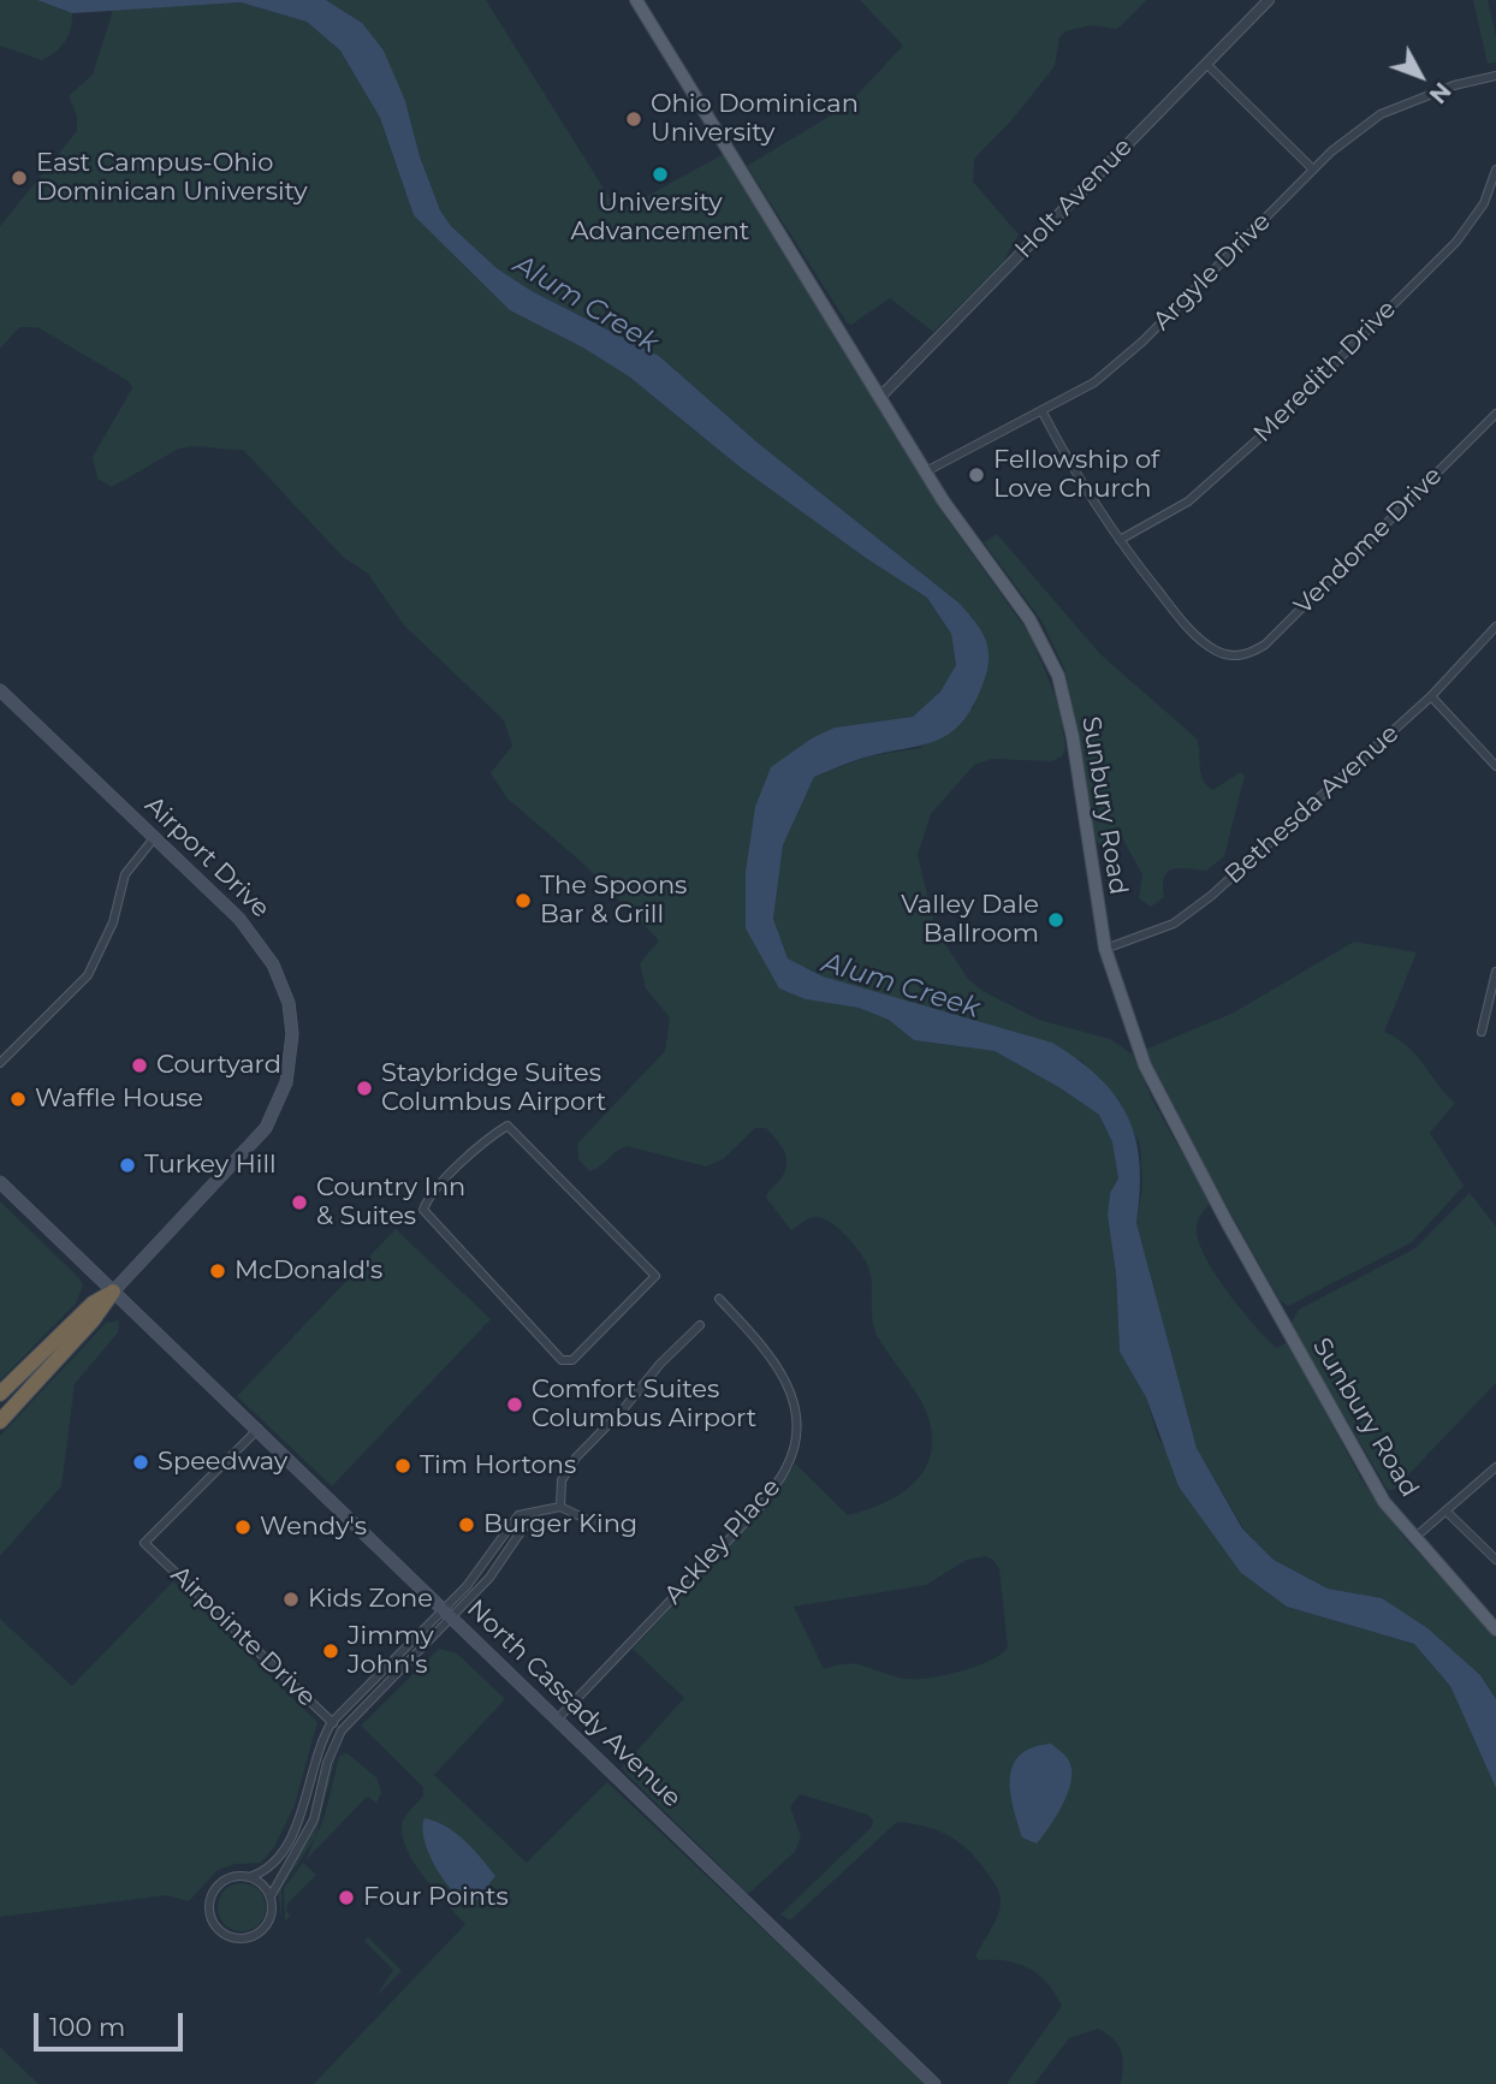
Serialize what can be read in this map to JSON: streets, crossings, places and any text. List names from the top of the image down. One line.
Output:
{"streets":{"main road":["Sunbury Road","Airport Drive","North Cassady Avenue"],"street":["Holt Avenue","Argyle Drive","Meredith Drive","Vendome Drive","Bethesda Avenue","Ackley Place","Airpointe Drive"]},"crossings":[["Holt Avenue","Sunbury Road"],["Argyle Drive","Sunbury Road"],["Meredith Drive","Vendome Drive"],["Bethesda Avenue","Sunbury Road"],["Airport Drive","North Cassady Avenue"],["Ackley Place","North Cassady Avenue"],["Airpointe Drive","North Cassady Avenue"]],"water":["Alum Creek"],"places":["Ohio Dominican University","University Advancement","East Campus-Ohio Dominican University","Fellowship of Love Church","The Spoons Bar & Grill","Valley Dale Ballroom","Courtyard","Staybridge Suites Columbus Airport","Waffle House","Turkey Hill","Country Inn & Suites","McDonald's","Comfort Suites Columbus Airport","Speedway","Tim Hortons","Burger King","Wendy's","Kids Zone","Jimmy John's","Four Points"],"scale_bar":"100 m","north":"bottom right"}
